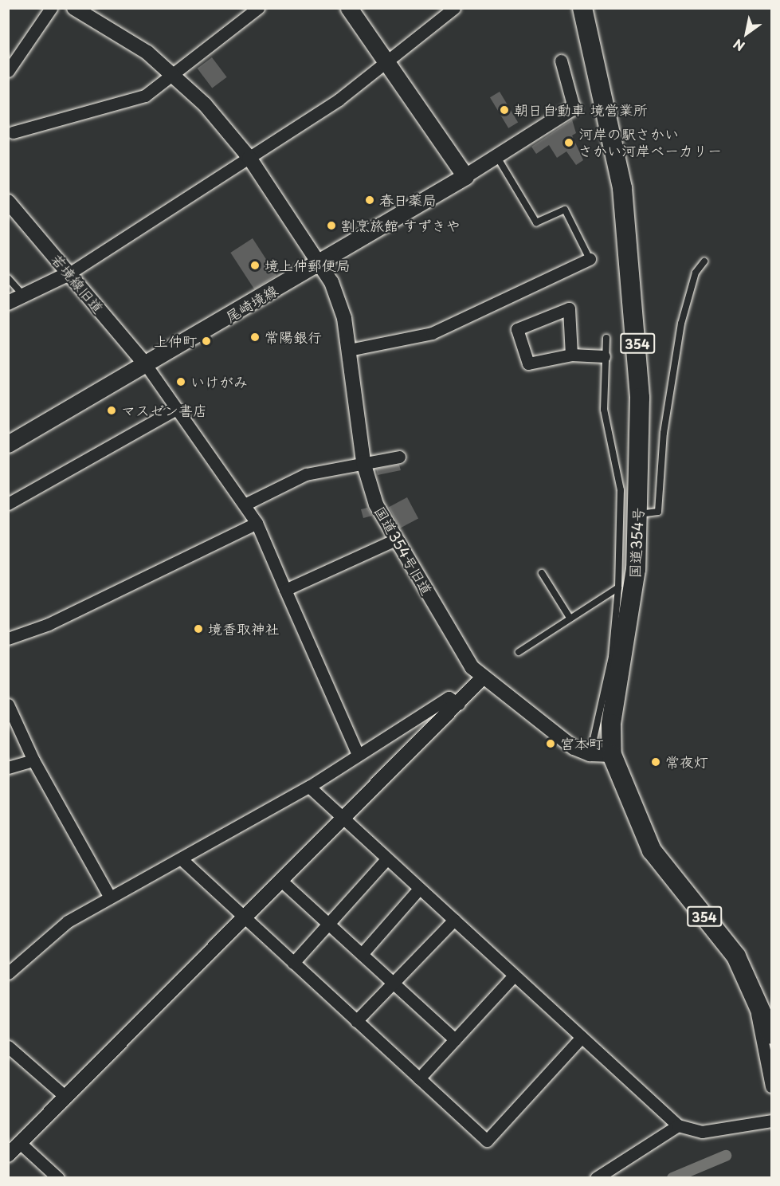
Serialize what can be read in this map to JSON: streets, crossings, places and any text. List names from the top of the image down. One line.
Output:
{"streets":{"highway":["354","国道354号"],"main road":["尾崎境線"],"street":["若境線旧道","国道354号旧道"]},"crossings":[["若境線旧道","尾崎境線"],["尾崎境線","国道354号旧道"],["国道354号","国道354号旧道"]],"places":["朝日自動車 境営業所","河岸の駅さかい さかい河岸ベーカリー","春日薬局","割烹旅館 すずきや","境上仲郵便局","常陽銀行","上仲町","いけがみ","マスゼン書店","境香取神社","宮本町","常夜灯"],"north":"bottom left"}
